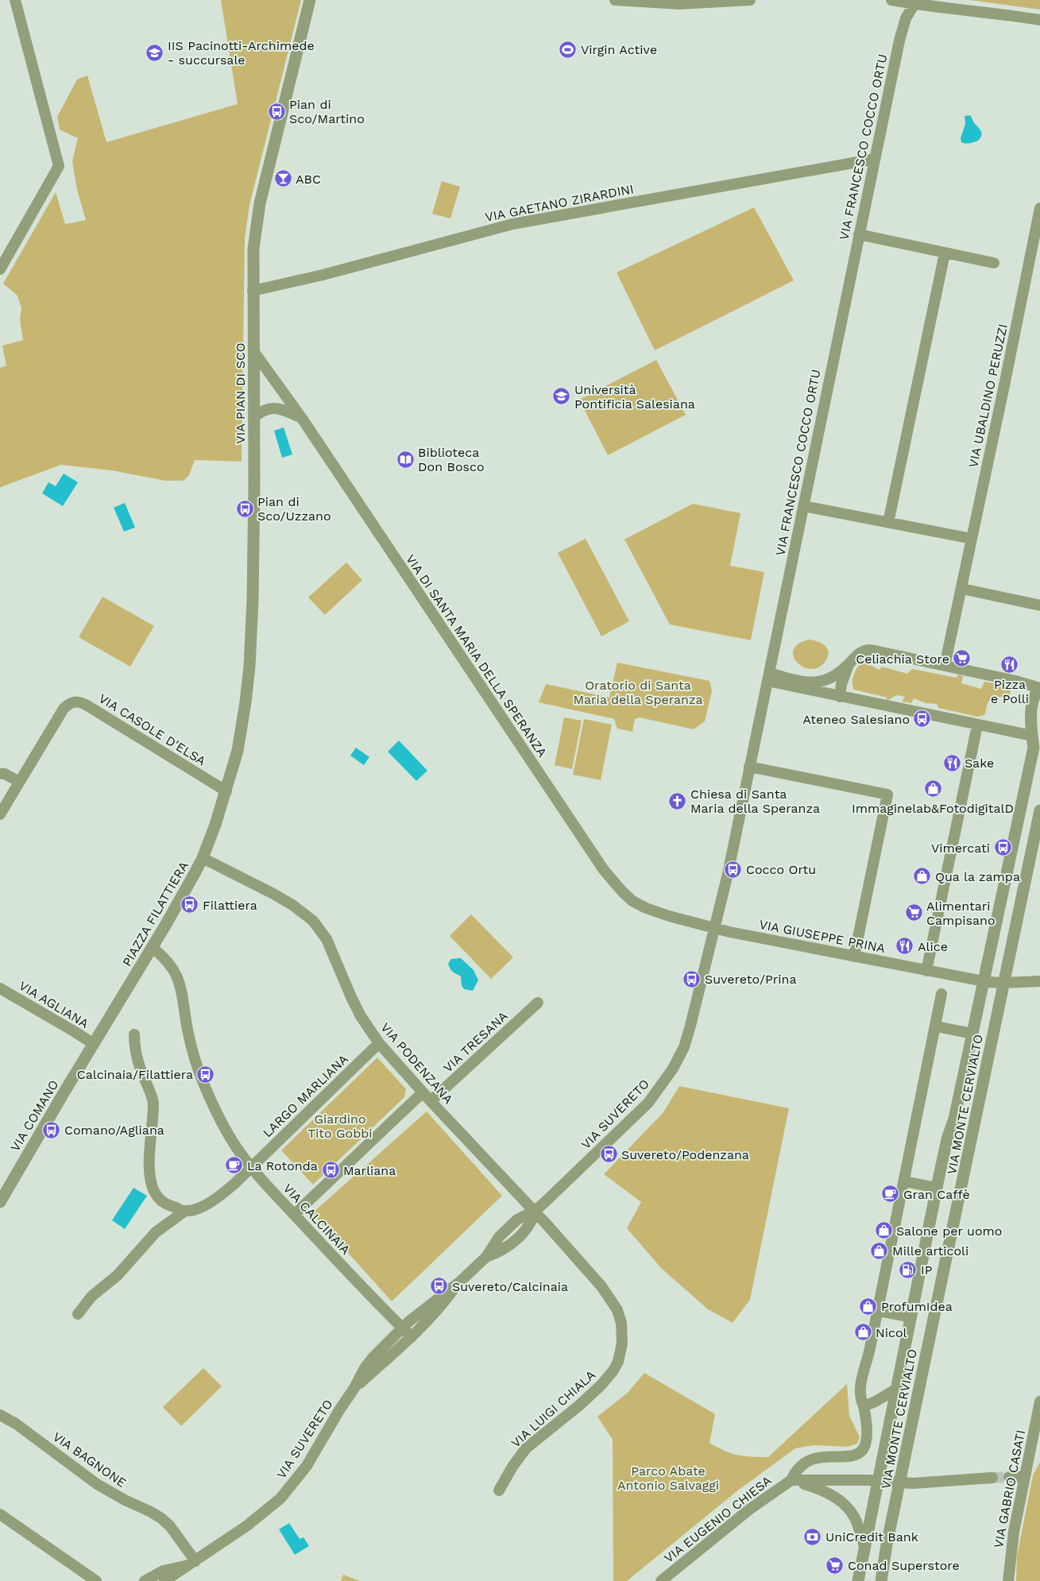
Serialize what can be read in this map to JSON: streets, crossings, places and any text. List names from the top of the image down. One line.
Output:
{"streets":{"street":["VIA FRANCESCO COCCO ORTU","VIA GAETANO ZIRARDINI","VIA PIAN DI SCO","VIA UBALDINO PERUZZI","VIA DI SANTA MARIA DELLA SPERANZA","VIA CASOLE D'ELSA","PIAZZA FILATTIERA","VIA GIUSEPPE PRINA","VIA AGLIANA","VIA TRESANA","VIA PODENZANA","LARGO MARLIANA","VIA MONTE CERVIALTO","VIA SUVERETO","VIA COMANO","VIA CALCINAIA","VIA LUIGI CHIALA","VIA BAGNONE","VIA GABRIO CASATI","VIA EUGENIO CHIESA"]},"crossings":[["VIA FRANCESCO COCCO ORTU","VIA GAETANO ZIRARDINI"],["VIA FRANCESCO COCCO ORTU","VIA DI SANTA MARIA DELLA SPERANZA"],["VIA FRANCESCO COCCO ORTU","VIA GIUSEPPE PRINA"],["VIA FRANCESCO COCCO ORTU","VIA SUVERETO"],["VIA GAETANO ZIRARDINI","VIA PIAN DI SCO"],["VIA PIAN DI SCO","VIA DI SANTA MARIA DELLA SPERANZA"],["VIA PIAN DI SCO","VIA CASOLE D'ELSA"],["VIA PIAN DI SCO","PIAZZA FILATTIERA"],["VIA DI SANTA MARIA DELLA SPERANZA","VIA GIUSEPPE PRINA"],["VIA DI SANTA MARIA DELLA SPERANZA","VIA SUVERETO"],["VIA CASOLE D'ELSA","PIAZZA FILATTIERA"],["PIAZZA FILATTIERA","VIA AGLIANA"],["PIAZZA FILATTIERA","VIA PODENZANA"],["PIAZZA FILATTIERA","VIA COMANO"],["PIAZZA FILATTIERA","VIA CALCINAIA"],["VIA GIUSEPPE PRINA","VIA MONTE CERVIALTO"],["VIA GIUSEPPE PRINA","VIA SUVERETO"],["VIA AGLIANA","VIA COMANO"],["VIA TRESANA","VIA PODENZANA"],["VIA PODENZANA","LARGO MARLIANA"],["VIA PODENZANA","VIA SUVERETO"],["VIA PODENZANA","VIA LUIGI CHIALA"],["LARGO MARLIANA","VIA CALCINAIA"],["VIA SUVERETO","VIA CALCINAIA"],["VIA SUVERETO","VIA LUIGI CHIALA"],["VIA SUVERETO","VIA BAGNONE"]],"parks":["Oratorio di Santa Maria della Speranza","Giardino Tito Gobbi","Parco Abate Antonio Salvaggi"],"places":{"sports":["Virgin Active"],"school or university":["IIS Pacinotti-Archimede - succursale","Università Pontificia Salesiana"],"bus stop":["Pian di Sco/Martino","Pian di Sco/Uzzano","Ateneo Salesiano","Vimercati","Cocco Ortu","Filattiera","Suvereto/Prina","Calcinaia/Filattiera","Comano/Agliana","Suvereto/Podenzana","Marliana","Suvereto/Calcinaia"],"bar":["ABC"],"library":["Biblioteca Don Bosco"],"supermarket":["Celiachia Store","Alimentari Campisano","Conad Superstore"],"restaurant":["Pizza e Polli","Sake","Alice"],"shop":["Immaginelab&FotodigitalD","Qua la zampa","Salone per uomo","Mille articoli","ProfumIdea","Nicol"],"church":["Chiesa di Santa Maria della Speranza"],"cafe":["La Rotonda","Gran Caffè"],"fuel station":["IP"],"bank":["UniCredit Bank"]}}
